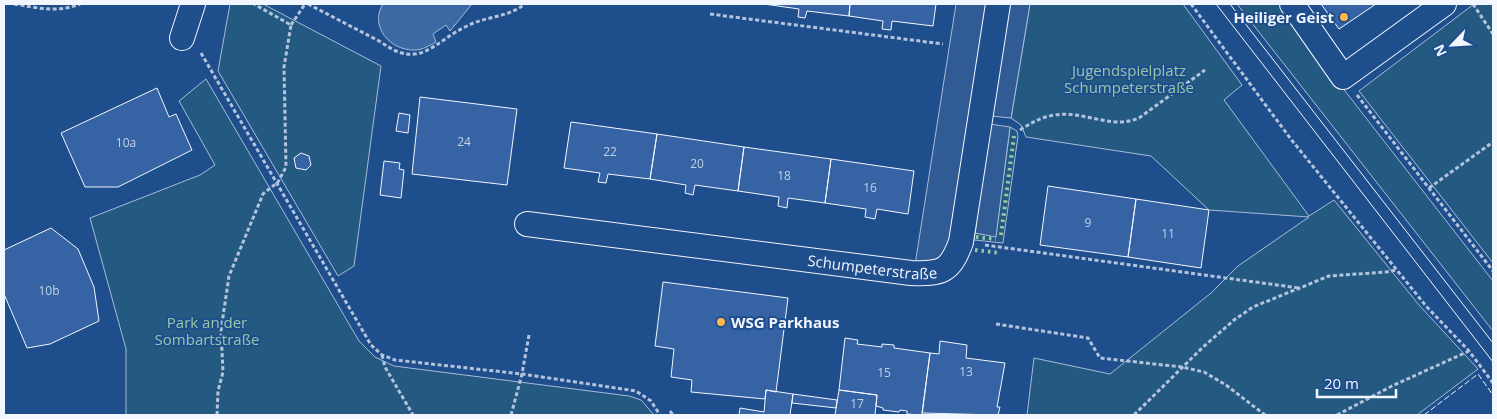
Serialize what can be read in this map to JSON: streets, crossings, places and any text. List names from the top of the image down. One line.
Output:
{"streets":{"street":["Schumpeterstraße"]},"parks":["Jugendspielplatz Schumpeterstraße","Park an der Sombartstraße"],"places":["Heiliger Geist","WSG Parkhaus"],"house_numbers":["24","10a","22","20","18","16","9","11","10b","13","15","17"],"scale_bar":"20 m","north":"bottom left"}
